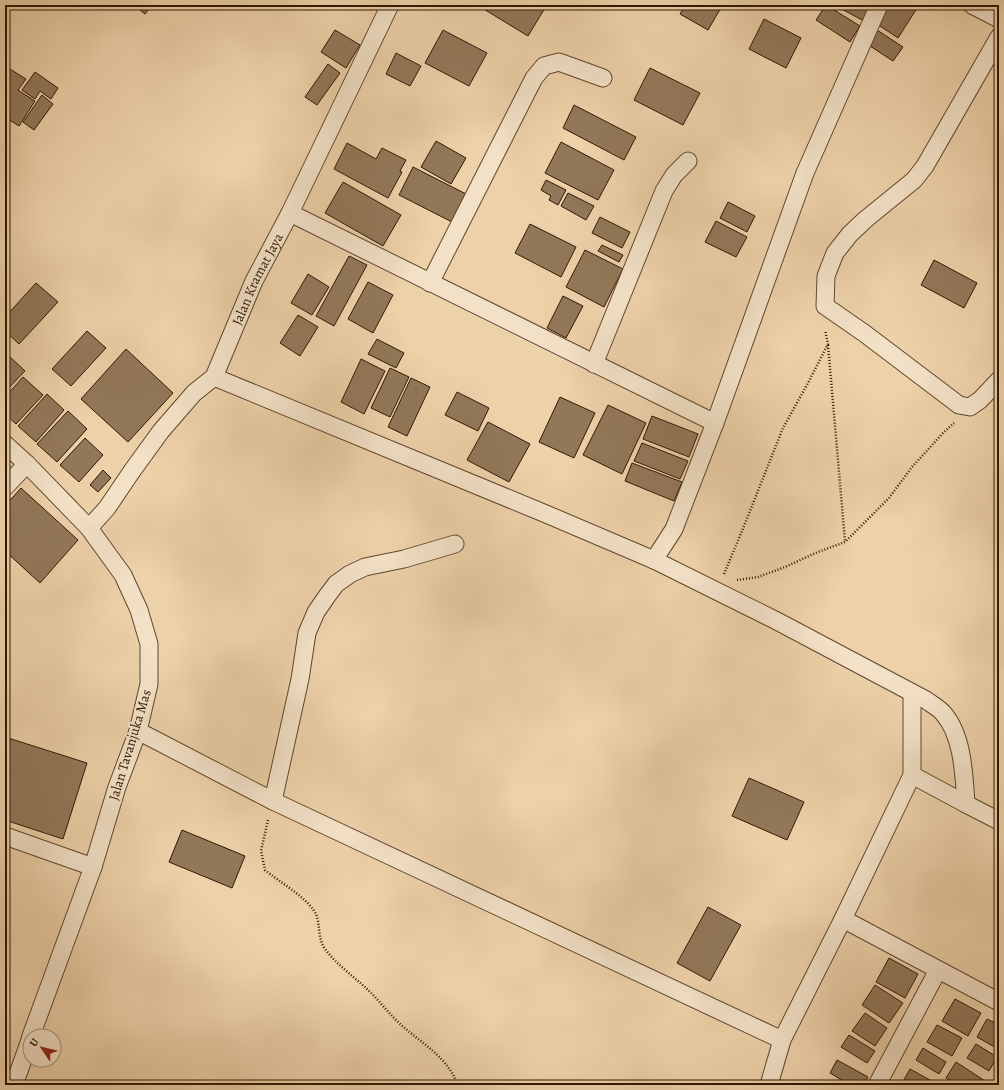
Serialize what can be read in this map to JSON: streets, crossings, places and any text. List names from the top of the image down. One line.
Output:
{"streets":{"street":["Jalan Kramat Jaya","Jalan Tavanjuka Mas"]},"crossings":[["Jalan Kramat Jaya","Jalan Tavanjuka Mas"]],"north":"top left"}
